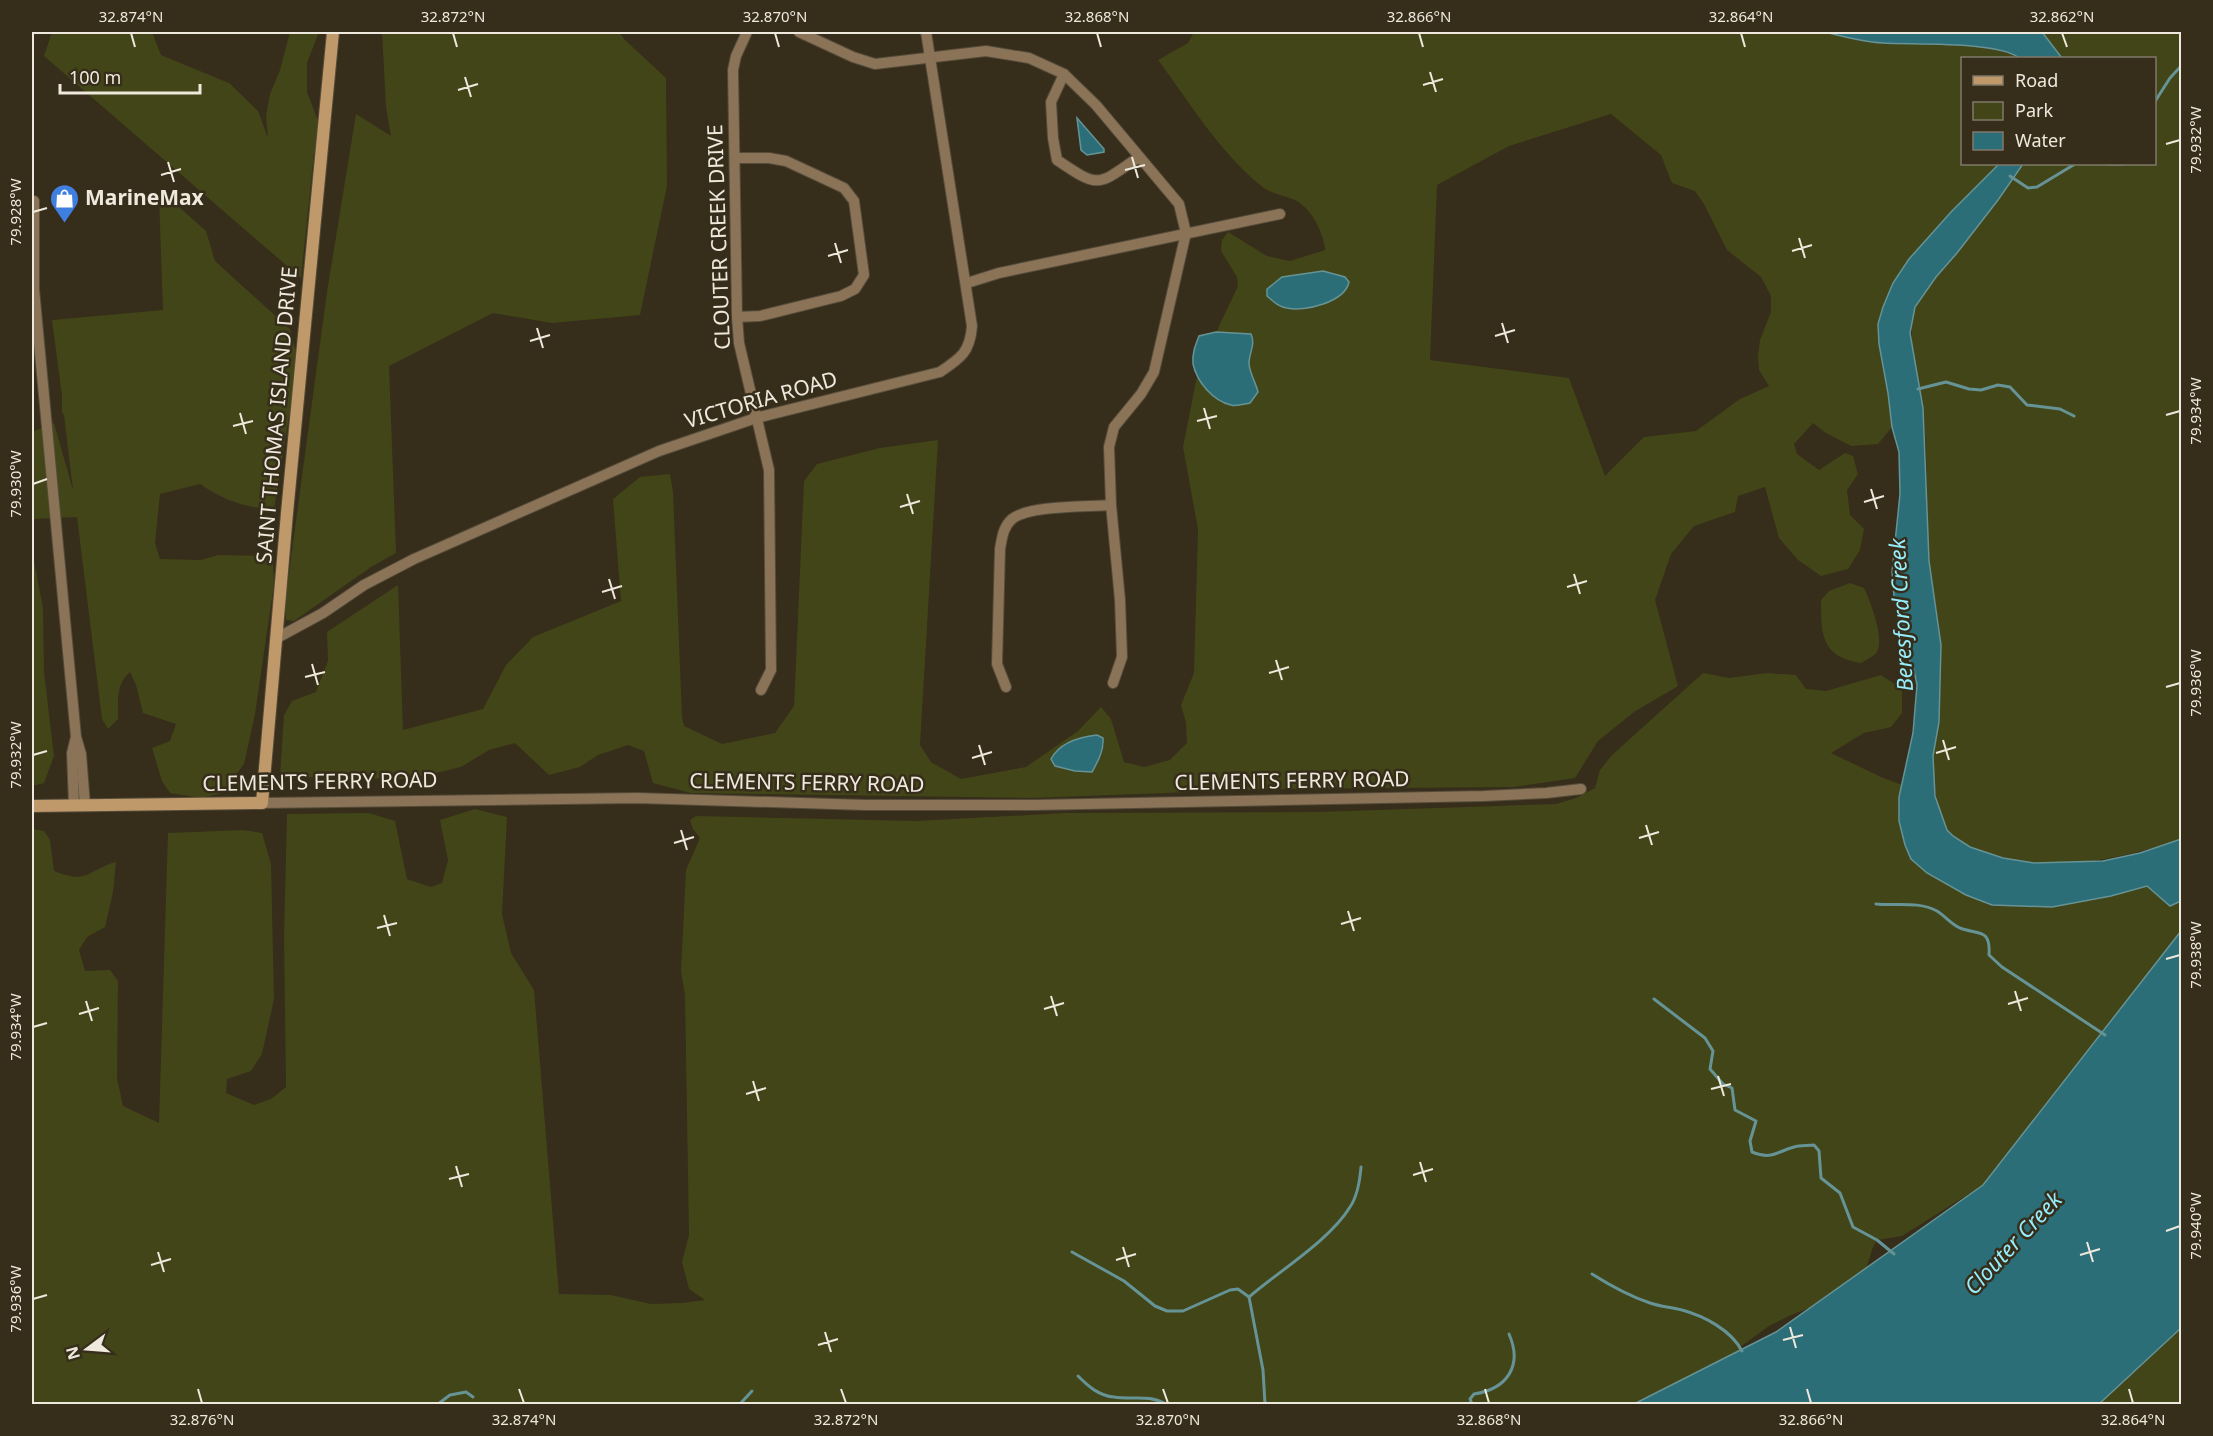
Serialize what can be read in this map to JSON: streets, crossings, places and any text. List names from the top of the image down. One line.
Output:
{"streets":{"main road":["SAINT THOMAS ISLAND DRIVE","CLEMENTS FERRY ROAD"],"street":["CLOUTER CREEK DRIVE","VICTORIA ROAD"]},"crossings":[["CLOUTER CREEK DRIVE","VICTORIA ROAD"],["VICTORIA ROAD","SAINT THOMAS ISLAND DRIVE"],["SAINT THOMAS ISLAND DRIVE","CLEMENTS FERRY ROAD"]],"water":["Beresford Creek","Clouter Creek"],"places":{"shop":["MarineMax"]},"legend":["Road","Park","Water"],"scale_bar":"100 m","north":"left","coordinates":["32.874°N","32.872°N","32.870°N","32.868°N","32.866°N","32.864°N","32.862°N","79.932°W","79.928°W","79.934°W","79.930°W","79.936°W","79.938°W","79.940°W","32.876°N"]}
